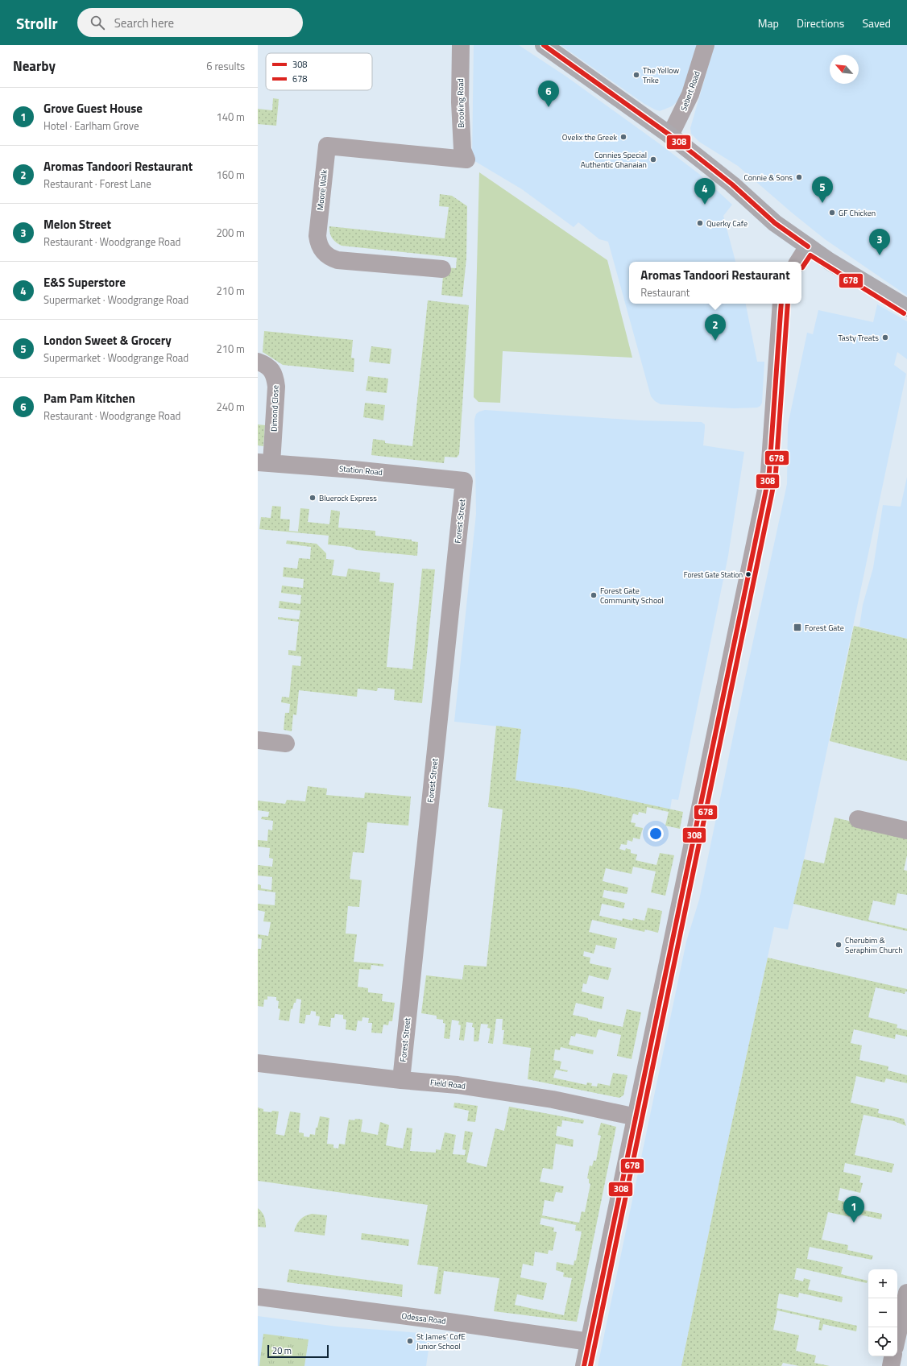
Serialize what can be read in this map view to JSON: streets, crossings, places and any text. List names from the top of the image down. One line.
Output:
{"streets":{"street":["Sebert Road","Brooking Road","Moore Walk","Dimond Close","Station Road","Forest Street","Field Road","Odessa Road"]},"crossings":[["Brooking Road","Moore Walk"],["Dimond Close","Station Road"],["Station Road","Forest Street"],["Forest Street","Field Road"]],"places":{"other":["The Yellow Trike","Ovelix the Greek","Connies Special Authentic Ghanaian","Connie & Sons","GF Chicken","Querky Cafe","Tasty Treats","Bluerock Express","Forest Gate Station","Forest Gate Community School","Cherubim & Seraphim Church","St James' CofE Junior School"],"transit":["Forest Gate"]},"lines":["transit line 308","transit line 678"],"legend":["308","678"],"scale_bar":"20 m","north":"top left","page":{"header":"Strollr","search":"Search here","nav":["Map","Directions","Saved"],"heading":["Nearby","6 results"],"pins":["6","5","4","3","2","1"],"list":[{"mark":"1","name":"Grove Guest House","note":"Hotel · Earlham Grove","value":"140 m"},{"mark":"2","name":"Aromas Tandoori Restaurant","note":"Restaurant · Forest Lane","value":"160 m"},{"mark":"3","name":"Melon Street","note":"Restaurant · Woodgrange Road","value":"200 m"},{"mark":"4","name":"E&S Superstore","note":"Supermarket · Woodgrange Road","value":"210 m"},{"mark":"5","name":"London Sweet & Grocery","note":"Supermarket · Woodgrange Road","value":"210 m"},{"mark":"6","name":"Pam Pam Kitchen","note":"Restaurant · Woodgrange Road","value":"240 m"}],"popup":["Aromas Tandoori Restaurant","Restaurant"],"map_buttons":["+","−"],"scale":"20 m"}}
